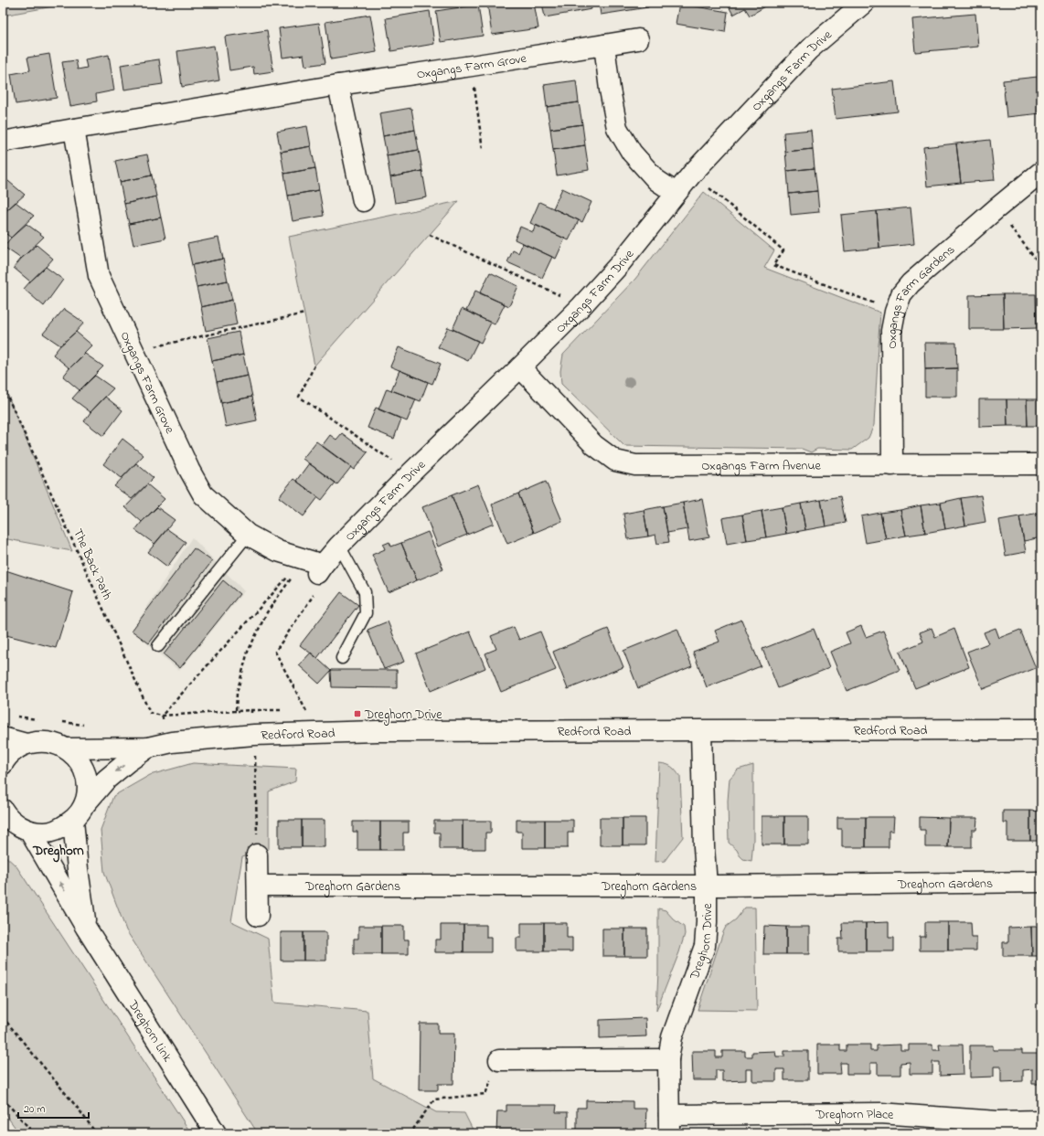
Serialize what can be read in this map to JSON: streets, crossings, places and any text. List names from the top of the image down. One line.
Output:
{"streets":{"street":["Oxgangs Farm Grove","Oxgangs Farm Drive","Oxgangs Farm Gardens","Oxgangs Farm Avenue","Redford Road","Dreghorn Gardens","Dreghorn Drive","Dreghorn Link","Dreghorn Place"],"path":["The Back Path"]},"crossings":[["Oxgangs Farm Grove","Oxgangs Farm Drive"],["Oxgangs Farm Drive","Oxgangs Farm Avenue"],["Oxgangs Farm Gardens","Oxgangs Farm Avenue"],["Redford Road","Dreghorn Drive"],["Redford Road","Dreghorn Link"],["Dreghorn Gardens","Dreghorn Drive"],["Dreghorn Drive","Dreghorn Place"]],"districts":["Dreghorn"],"places":{"transit":["Dreghorn Drive"]},"scale_bar":"20 m"}
